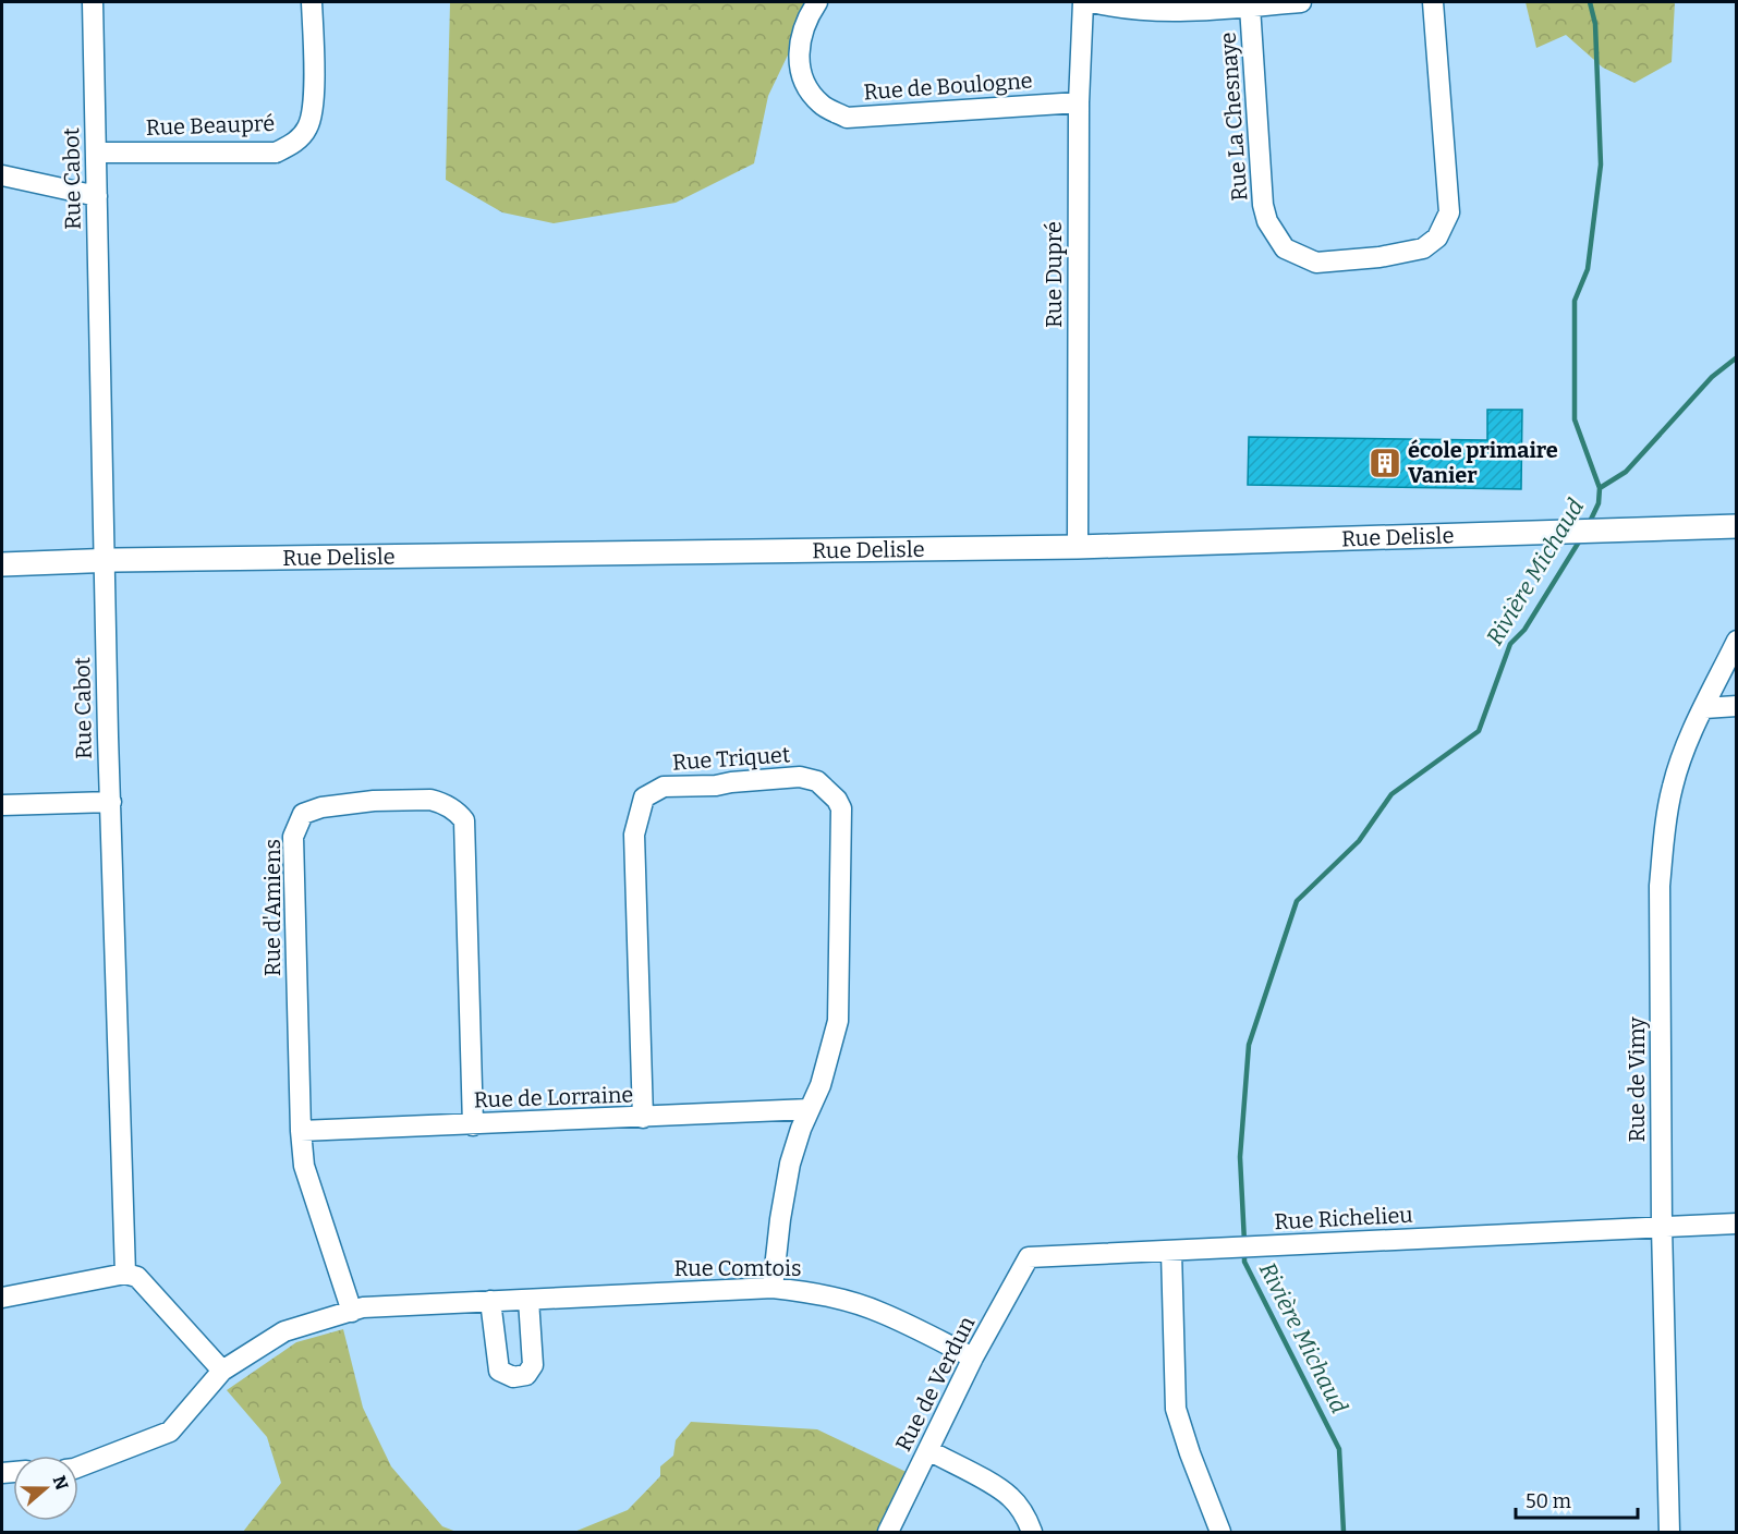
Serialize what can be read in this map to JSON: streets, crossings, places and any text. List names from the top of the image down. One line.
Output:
{"streets":{"street":["Rue de Boulogne","Rue La Chesnaye","Rue Beaupré","Rue Cabot","Rue Dupré","Rue Delisle","Rue Triquet","Rue d'Amiens","Rue de Vimy","Rue de Lorraine","Rue Richelieu","Rue Comtois","Rue de Verdun"]},"crossings":[["Rue de Boulogne","Rue Dupré"],["Rue Beaupré","Rue Cabot"],["Rue Cabot","Rue Delisle"],["Rue Dupré","Rue Delisle"],["Rue Triquet","Rue de Lorraine"],["Rue Triquet","Rue Comtois"],["Rue d'Amiens","Rue de Lorraine"],["Rue d'Amiens","Rue Comtois"],["Rue de Vimy","Rue Richelieu"],["Rue Richelieu","Rue de Verdun"],["Rue Comtois","Rue de Verdun"]],"water":["Rivière Michaud"],"places":{"building":["école primaire Vanier"]},"scale_bar":"50 m","north":"right"}
